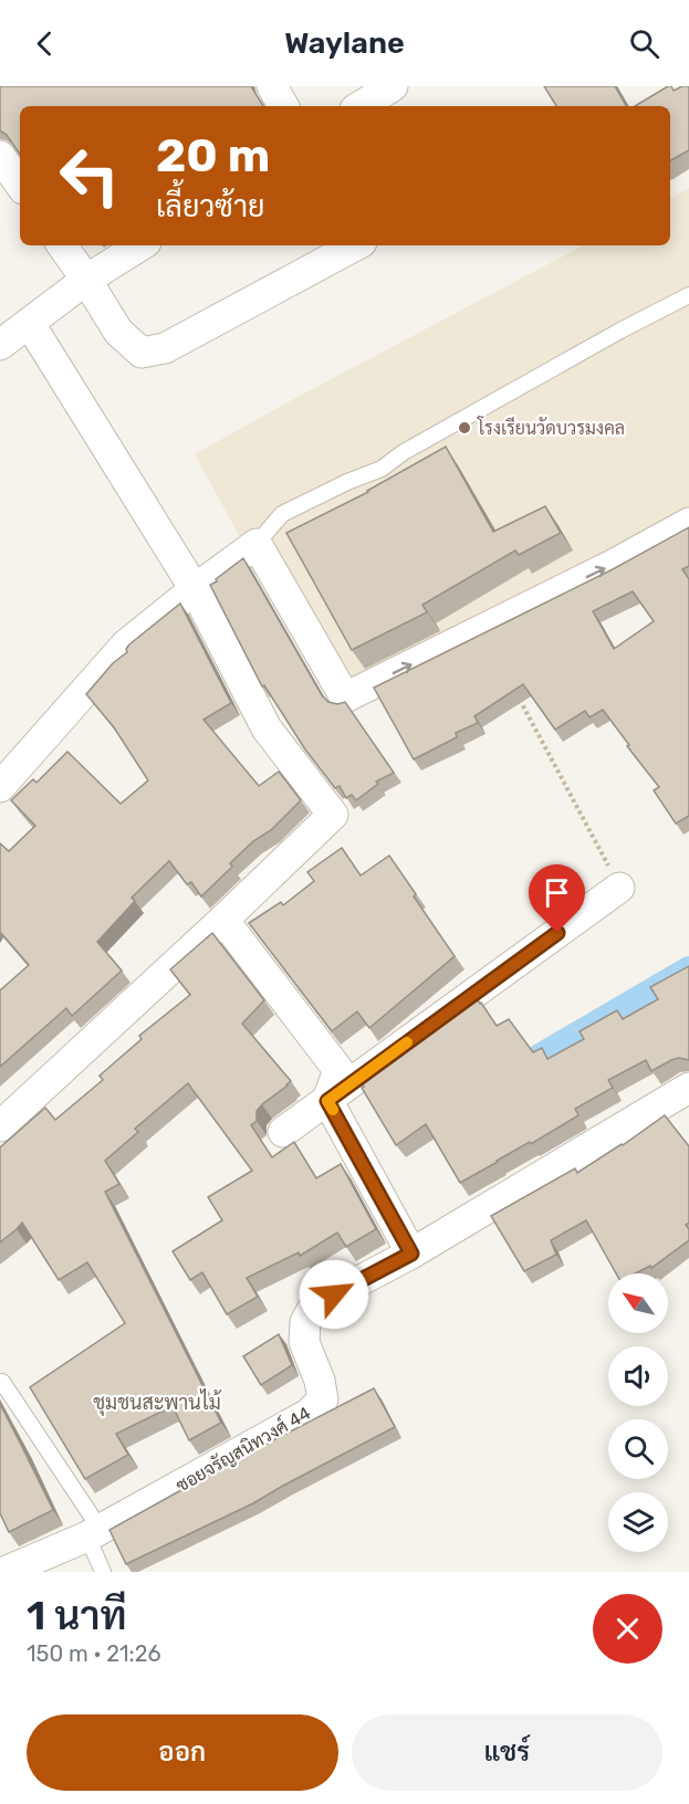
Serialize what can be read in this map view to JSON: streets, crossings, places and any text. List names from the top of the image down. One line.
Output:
{"streets":{"street":["ซอยจรัญสนิทวงศ์ 44"]},"districts":["ชุมชนสะพานไม้"],"places":["โรงเรียนวัดบวรมงคล"],"north":"top left","page":{"header":"Waylane","turn":["20 m","เลี้ยวซ้าย"],"heading":["1 นาที","150 m · 21:26"],"buttons":["ออก","แชร์"]}}
